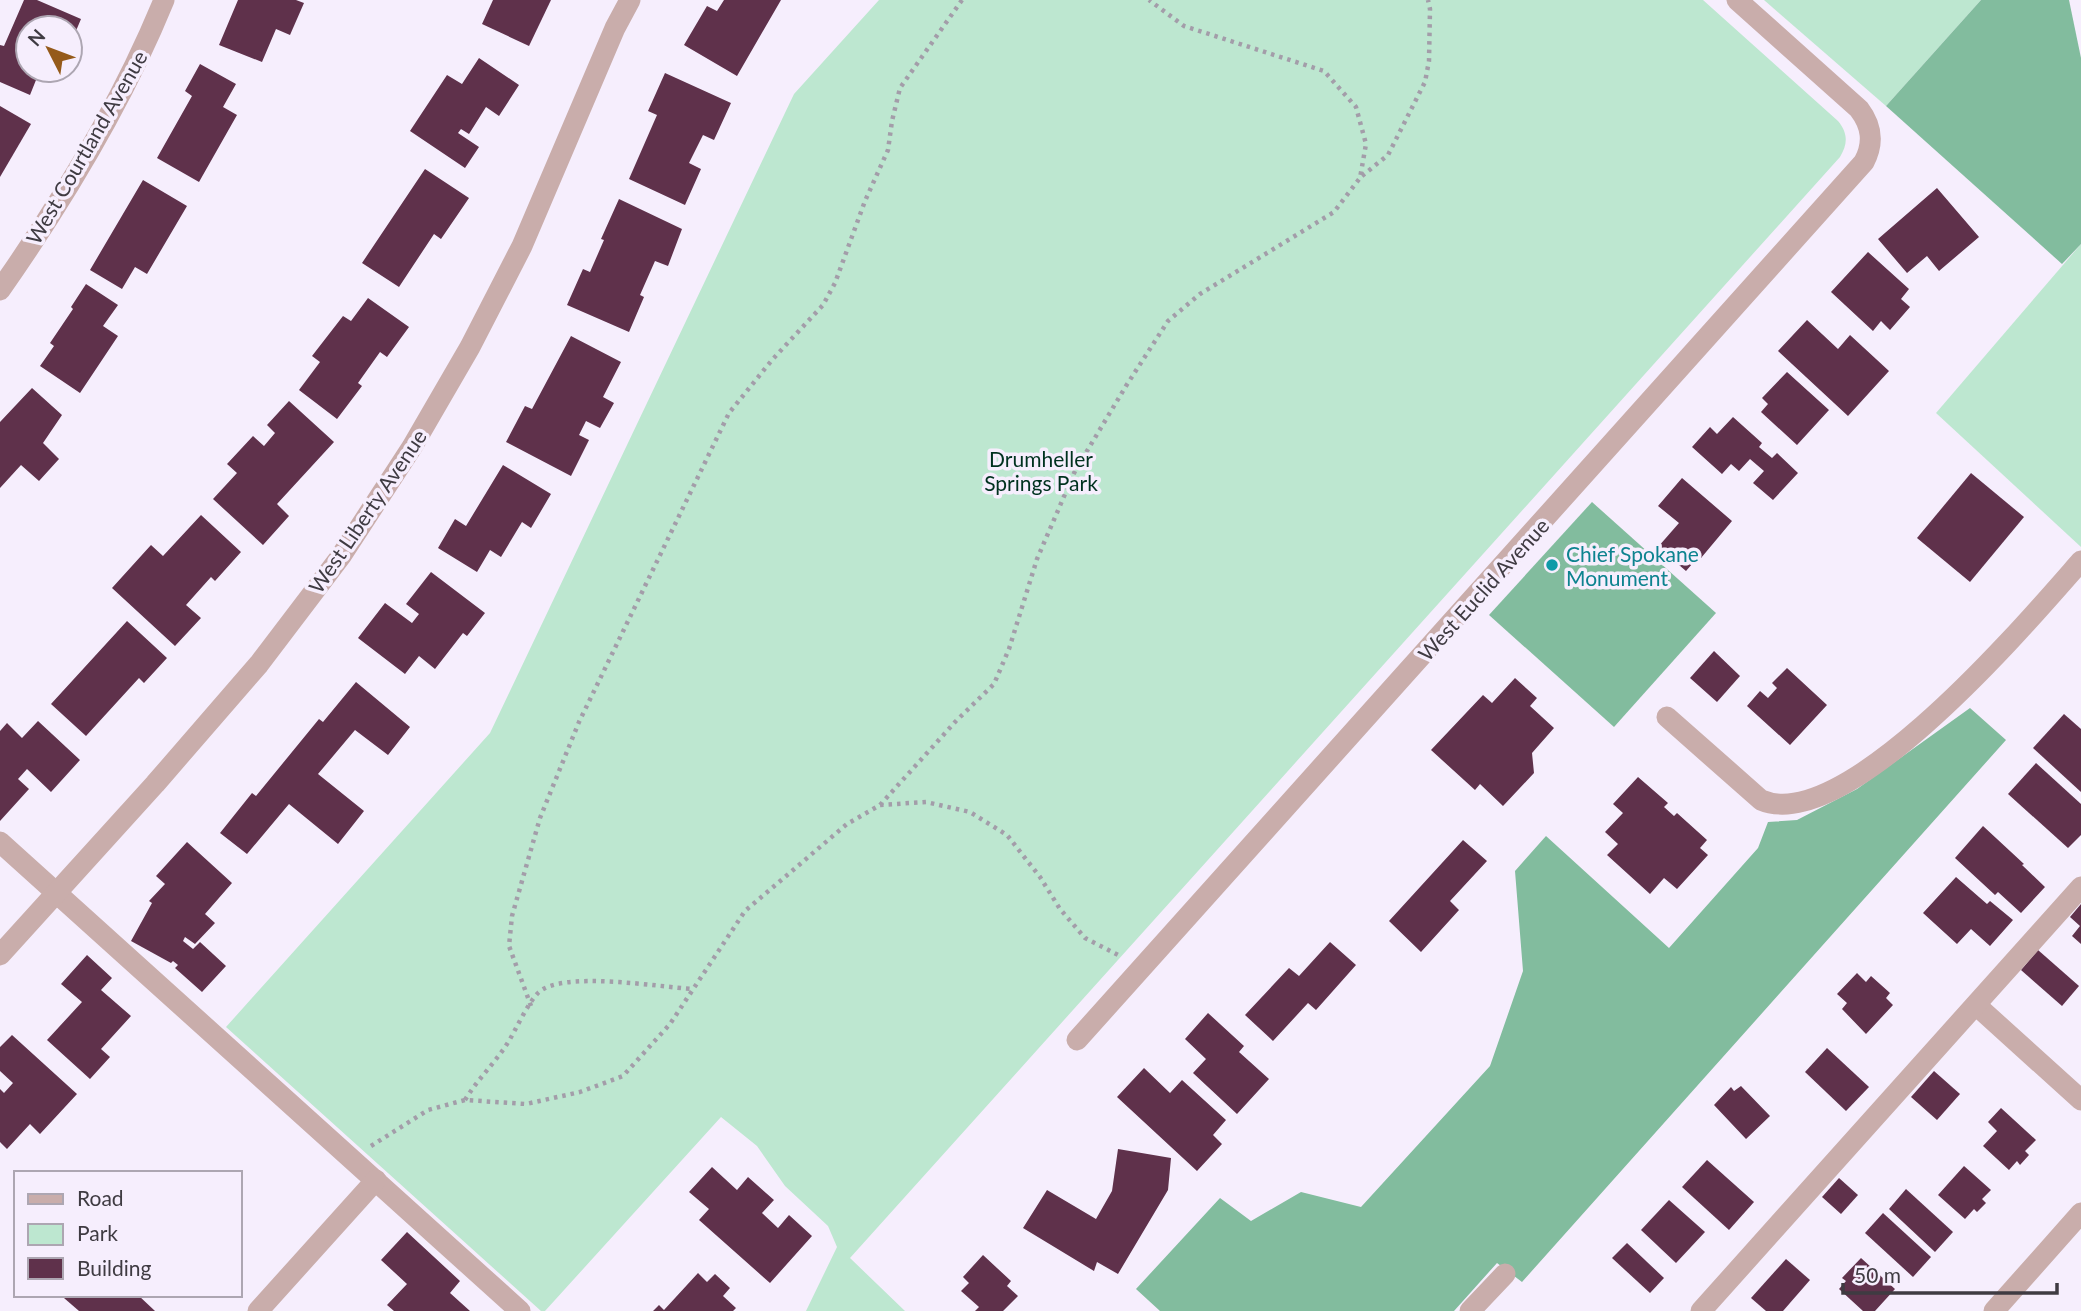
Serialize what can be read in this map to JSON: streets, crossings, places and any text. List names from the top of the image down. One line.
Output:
{"streets":{"street":["West Courtland Avenue","West Liberty Avenue","West Euclid Avenue"]},"parks":["Drumheller Springs Park"],"places":["Chief Spokane Monument"],"legend":["Road","Park","Building"],"scale_bar":"50 m","north":"top left"}
